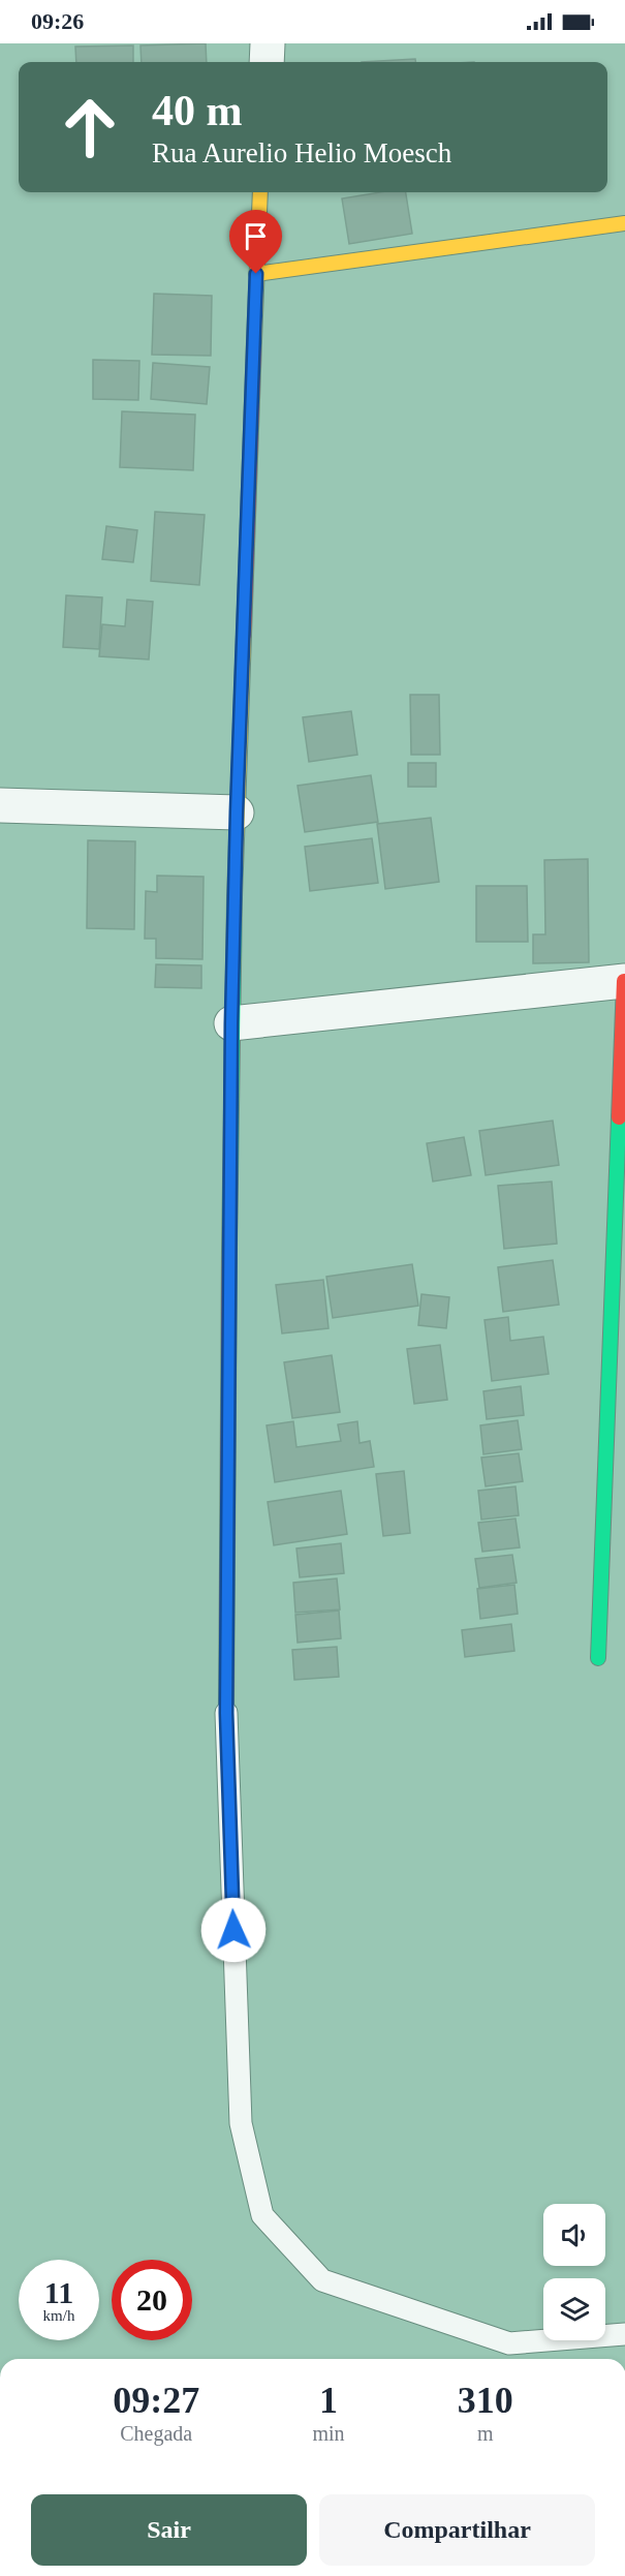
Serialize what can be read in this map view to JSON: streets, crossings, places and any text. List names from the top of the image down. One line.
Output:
{"page":{"status":"09:26","turn":["40 m","Rua Aurelio Helio Moesch"],"speed":"11 km/h","limit":"20","eta":["09:27","Chegada","1","min","310","m"],"buttons":["Sair","Compartilhar"]}}
